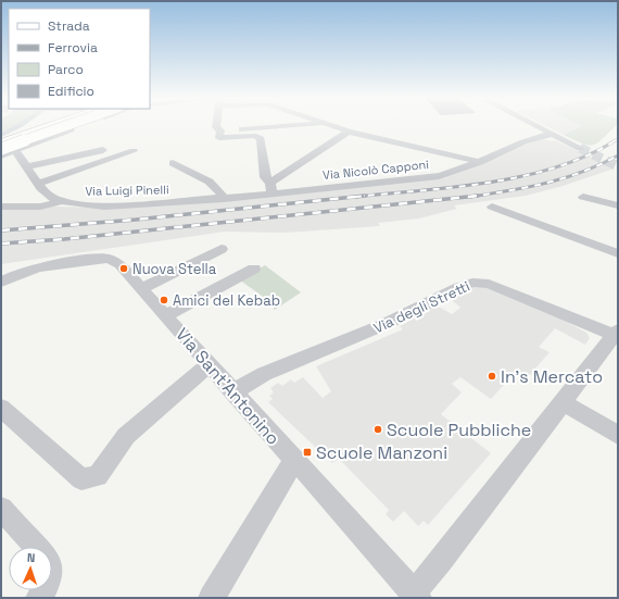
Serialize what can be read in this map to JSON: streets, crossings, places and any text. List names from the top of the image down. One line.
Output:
{"streets":{"street":["Via Nicolò Capponi","Via Luigi Pinelli","Via degli Stretti","Via Sant'Antonino"]},"crossings":[["Via Nicolò Capponi","Via Luigi Pinelli"],["Via degli Stretti","Via Sant'Antonino"]],"places":{"other":["Nuova Stella","Amici del Kebab","In's Mercato","Scuole Pubbliche"],"transit":["Scuole Manzoni"]},"legend":["Strada","Ferrovia","Parco","Edificio"],"north":"top"}
